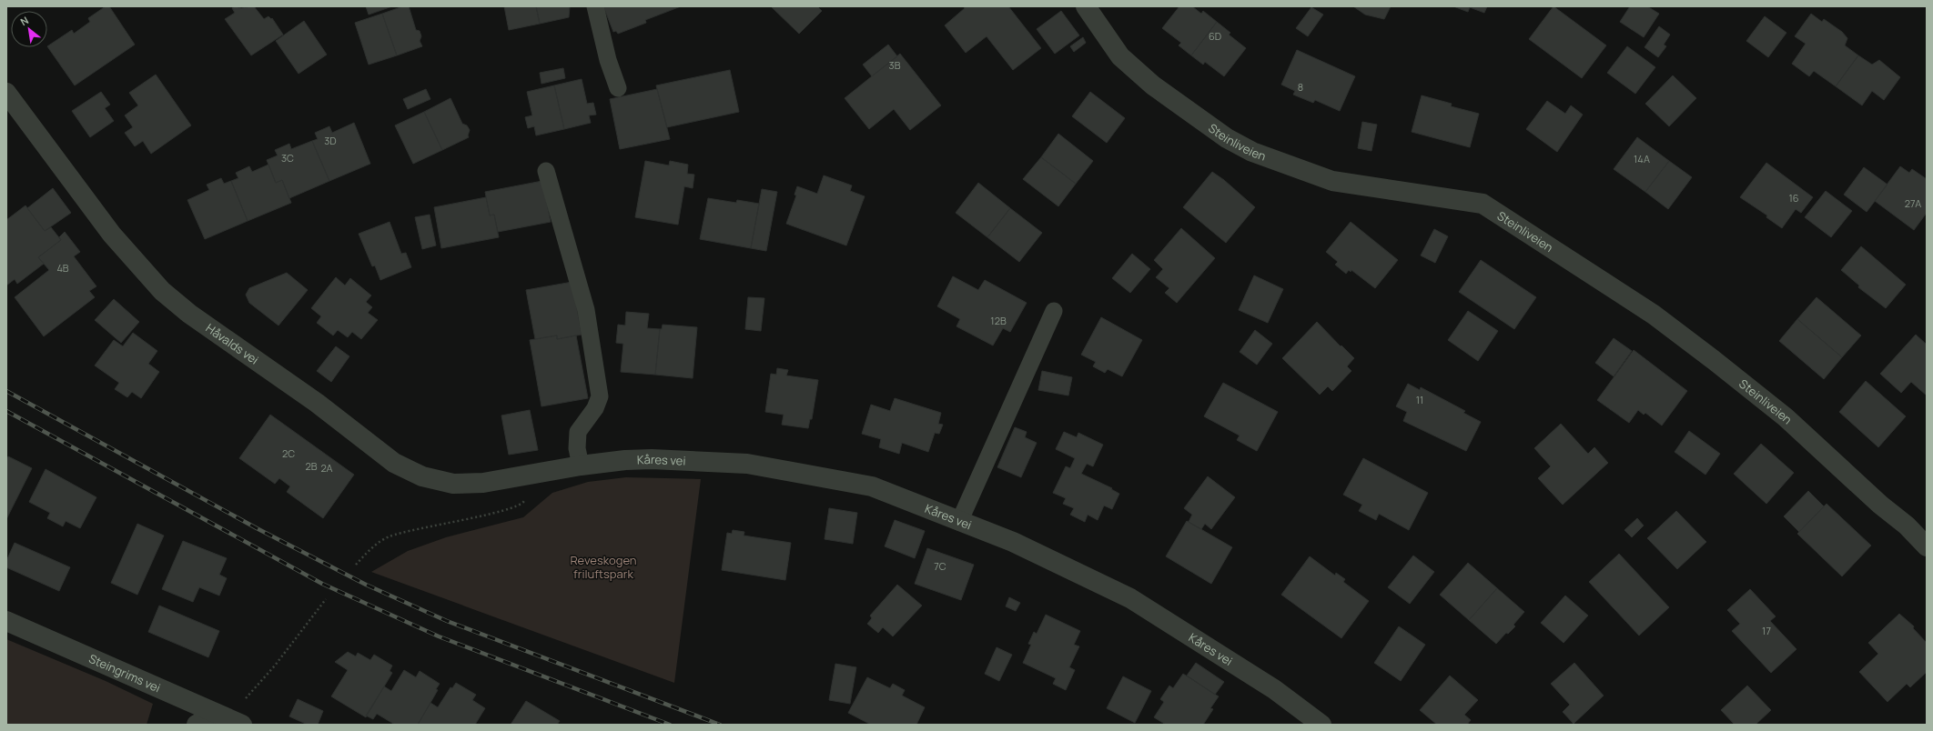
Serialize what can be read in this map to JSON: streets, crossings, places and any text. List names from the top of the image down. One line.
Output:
{"streets":{"street":["Steinliveien","Håvalds vei","Kåres vei","Steingrims vei"]},"crossings":[["Håvalds vei","Kåres vei"]],"parks":["Reveskogen friluftspark"],"house_numbers":["6D","3B","8","3D","3C","14A","16","27A","4B","12B","11","2C","2B","2A","7C","17"],"north":"top left"}
